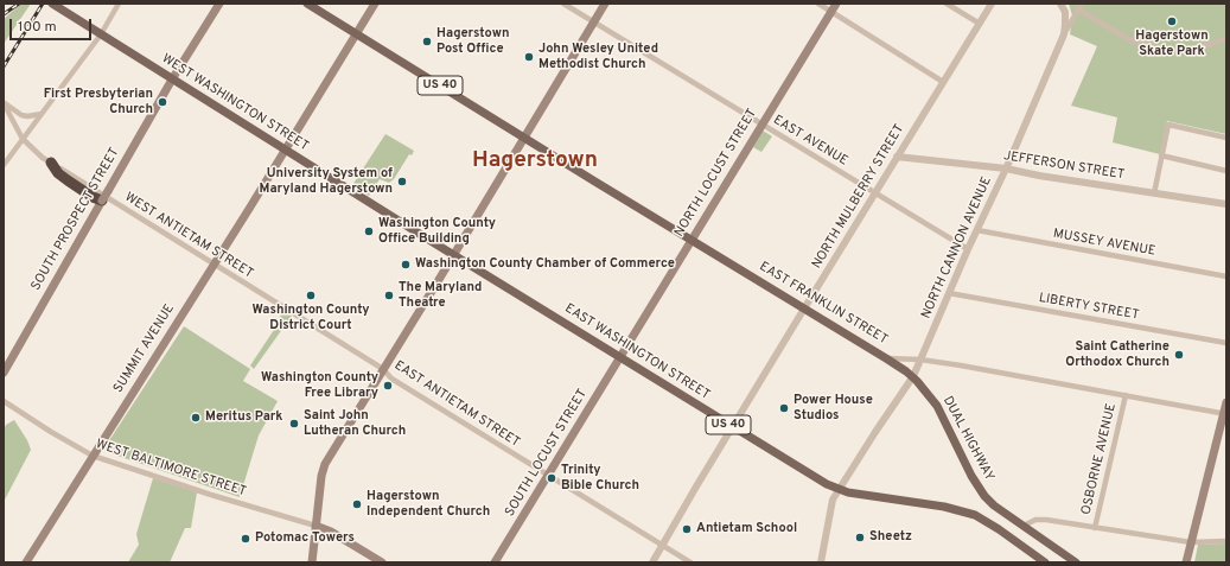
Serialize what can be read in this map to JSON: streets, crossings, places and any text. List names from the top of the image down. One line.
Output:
{"streets":{"main road":["US 40","WEST WASHINGTON STREET","NORTH LOCUST STREET","SOUTH PROSPECT STREET","EAST FRANKLIN STREET","SUMMIT AVENUE","EAST WASHINGTON STREET","DUAL HIGHWAY","SOUTH LOCUST STREET"],"street":["EAST AVENUE","JEFFERSON STREET","NORTH MULBERRY STREET","WEST ANTIETAM STREET","MUSSEY AVENUE","NORTH CANNON AVENUE","LIBERTY STREET","EAST ANTIETAM STREET","OSBORNE AVENUE","WEST BALTIMORE STREET"]},"crossings":[["US 40","EAST FRANKLIN STREET"],["US 40","SUMMIT AVENUE"],["WEST WASHINGTON STREET","SOUTH PROSPECT STREET"],["WEST WASHINGTON STREET","SUMMIT AVENUE"],["WEST WASHINGTON STREET","EAST WASHINGTON STREET"],["EAST AVENUE","NORTH LOCUST STREET"],["EAST AVENUE","NORTH MULBERRY STREET"],["EAST AVENUE","NORTH CANNON AVENUE"],["JEFFERSON STREET","NORTH MULBERRY STREET"],["JEFFERSON STREET","NORTH CANNON AVENUE"],["NORTH LOCUST STREET","EAST FRANKLIN STREET"],["NORTH LOCUST STREET","EAST WASHINGTON STREET"],["NORTH LOCUST STREET","SOUTH LOCUST STREET"],["NORTH MULBERRY STREET","EAST FRANKLIN STREET"],["NORTH MULBERRY STREET","EAST WASHINGTON STREET"],["NORTH MULBERRY STREET","EAST ANTIETAM STREET"],["WEST ANTIETAM STREET","SUMMIT AVENUE"],["WEST ANTIETAM STREET","EAST ANTIETAM STREET"],["MUSSEY AVENUE","NORTH CANNON AVENUE"],["NORTH CANNON AVENUE","EAST FRANKLIN STREET"],["NORTH CANNON AVENUE","LIBERTY STREET"],["NORTH CANNON AVENUE","EAST WASHINGTON STREET"],["NORTH CANNON AVENUE","DUAL HIGHWAY"],["EAST FRANKLIN STREET","DUAL HIGHWAY"],["EAST FRANKLIN STREET","OSBORNE AVENUE"],["SUMMIT AVENUE","WEST BALTIMORE STREET"],["EAST WASHINGTON STREET","SOUTH LOCUST STREET"],["EAST ANTIETAM STREET","SOUTH LOCUST STREET"]],"districts":["Hagerstown"],"places":["Hagerstown Skate Park","Hagerstown Post Office","John Wesley United Methodist Church","First Presbyterian Church","University System of Maryland Hagerstown","Washington County Office Building","Washington County Chamber of Commerce","Washington County District Court","The Maryland Theatre","Saint Catherine Orthodox Church","Washington County Free Library","Power House Studios","Meritus Park","Saint John Lutheran Church","Trinity Bible Church","Hagerstown Independent Church","Antietam School","Sheetz","Potomac Towers"],"scale_bar":"100 m"}
